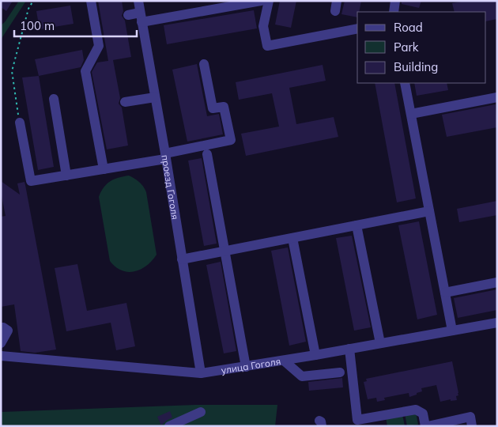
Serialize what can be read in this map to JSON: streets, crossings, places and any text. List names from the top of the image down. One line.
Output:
{"streets":{"street":["проезд Гоголя","улица Гоголя"]},"crossings":[["проезд Гоголя","улица Гоголя"]],"legend":["Road","Park","Building"],"scale_bar":"100 m"}
